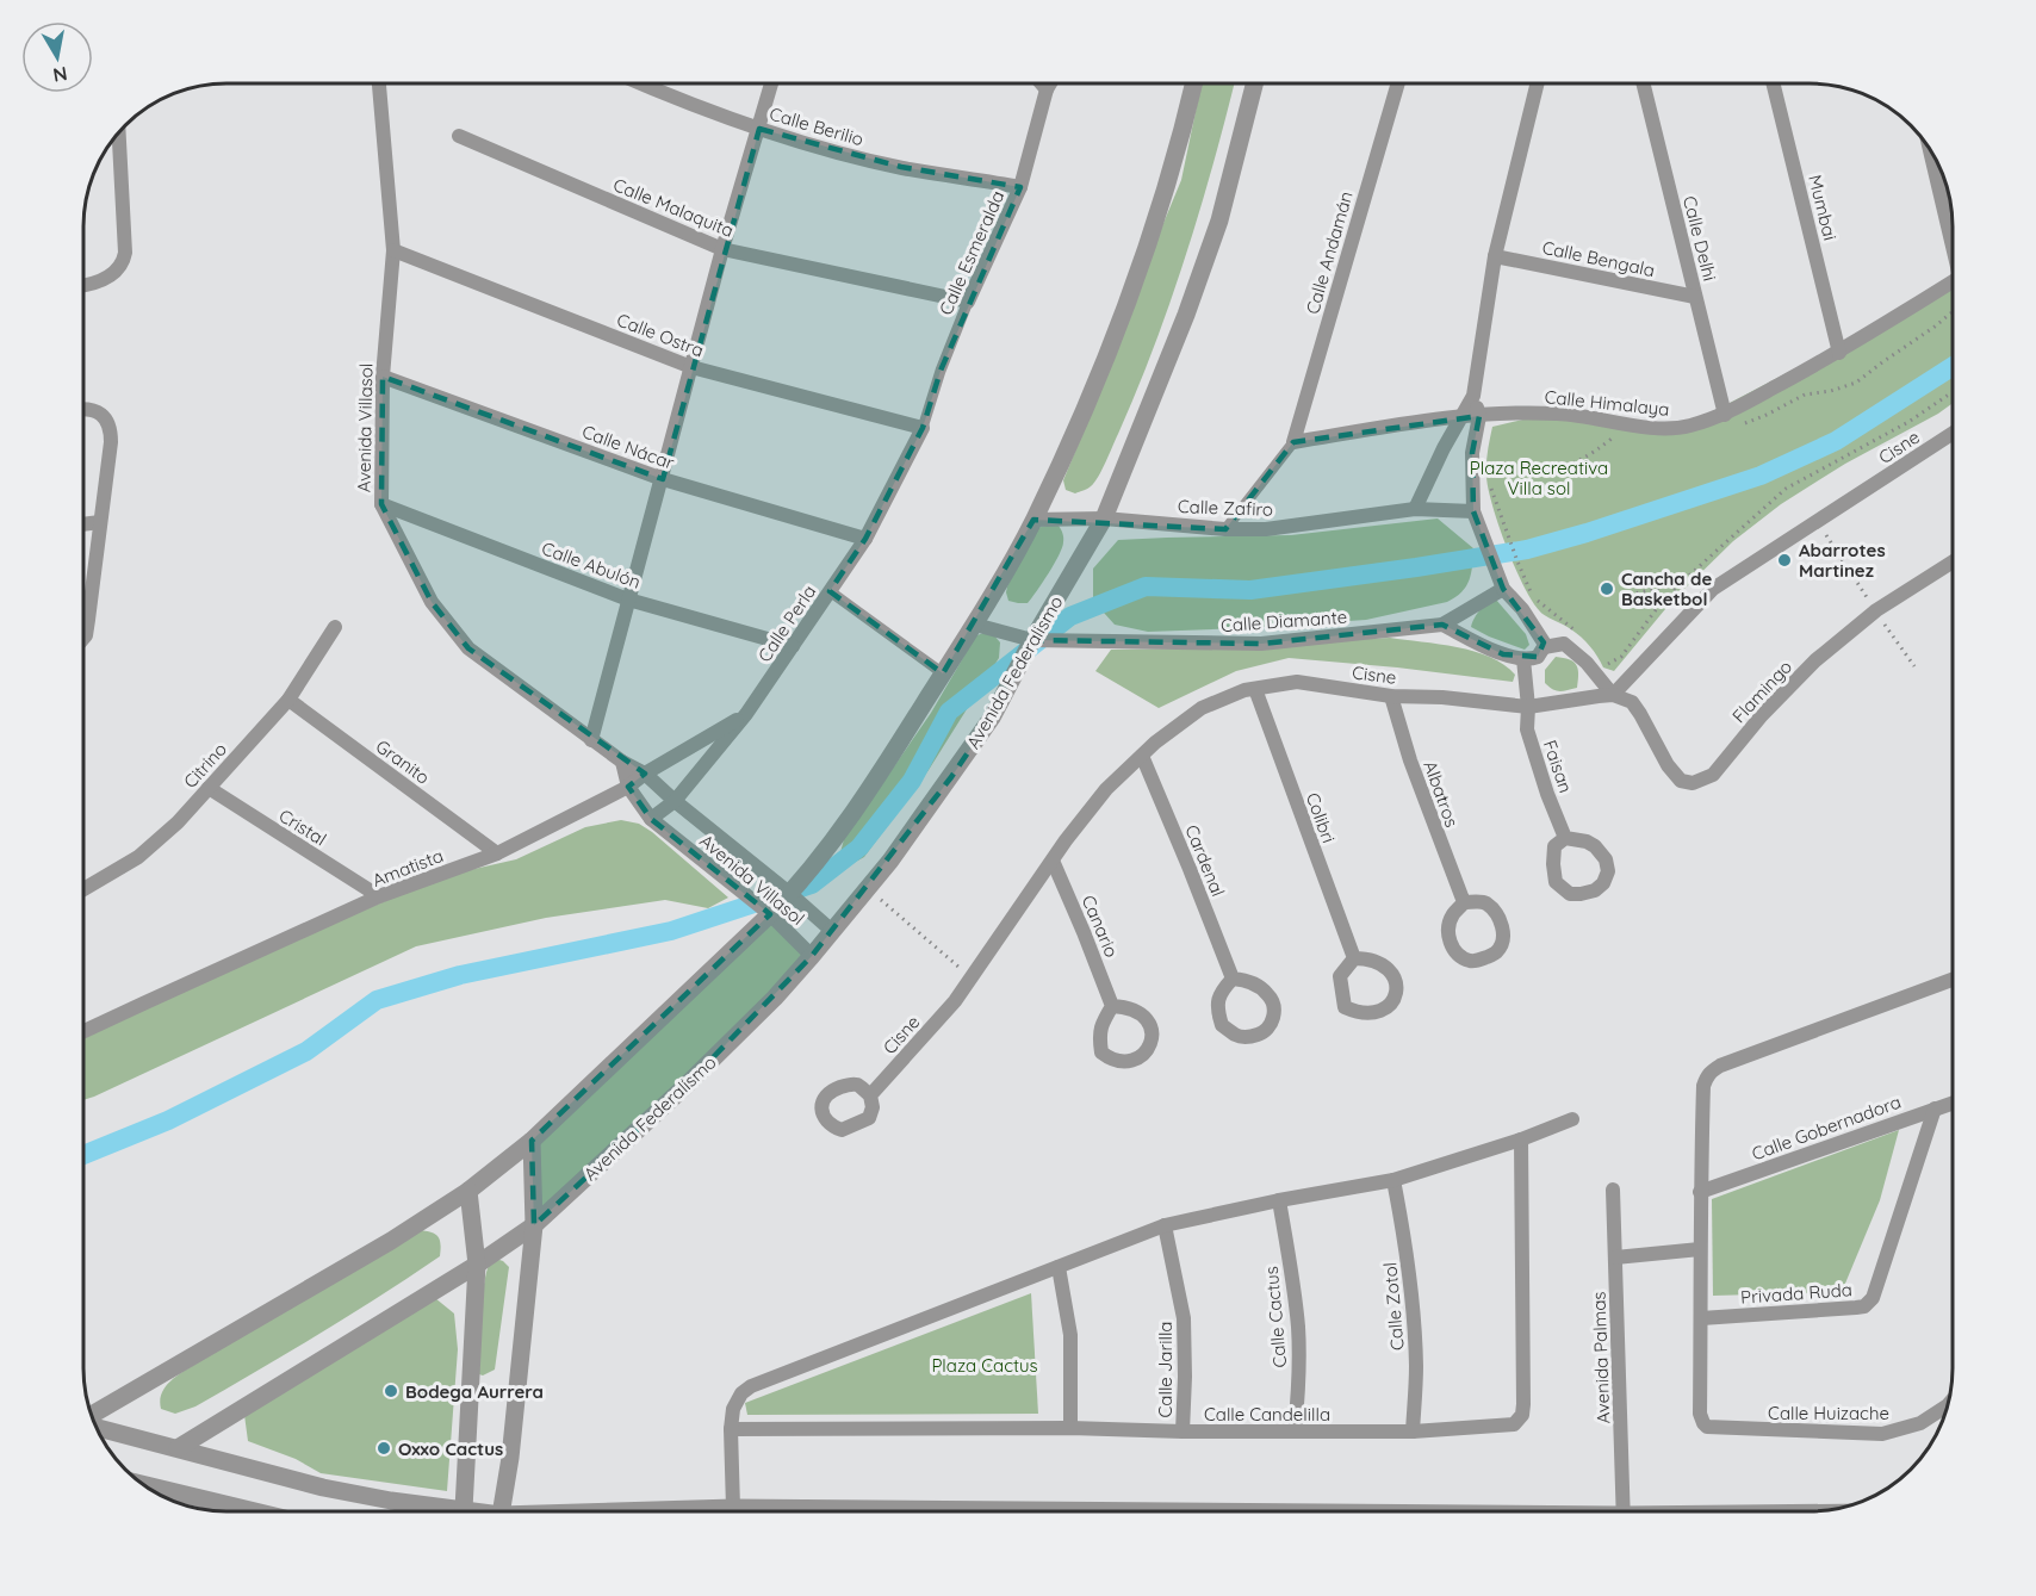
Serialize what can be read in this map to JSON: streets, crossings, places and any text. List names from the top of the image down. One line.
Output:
{"streets":{"street":["Calle Berilio","Calle Malaquita","Mumbai","Calle Delhi","Calle Esmeralda","Calle Andamán","Calle Bengala","Calle Ostra","Calle Himalaya","Avenida Villasol","Calle Nácar","Cisne","Calle Zafiro","Calle Abulón","Calle Diamante","Calle Perla","Avenida Federalismo","Flamingo","Granito","Citrino","Faisan","Albatros","Colibri","Cristal","Cardenal","Amatista","Canario","Calle Gobernadora","Privada Ruda","Calle Zotol","Calle Cactus","Avenida Palmas","Calle Jarilla","Calle Huizache","Calle Candelilla"]},"crossings":[["Calle Berilio","Calle Esmeralda"],["Calle Malaquita","Calle Esmeralda"],["Mumbai","Calle Himalaya"],["Calle Delhi","Calle Bengala"],["Calle Delhi","Calle Himalaya"],["Calle Esmeralda","Calle Ostra"],["Calle Esmeralda","Calle Perla"],["Calle Andamán","Calle Himalaya"],["Calle Ostra","Avenida Villasol"],["Calle Ostra","Calle Perla"],["Avenida Villasol","Calle Nácar"],["Avenida Villasol","Calle Abulón"],["Avenida Villasol","Calle Perla"],["Avenida Villasol","Avenida Federalismo"],["Avenida Villasol","Amatista"],["Calle Nácar","Calle Perla"],["Cisne","Flamingo"],["Cisne","Faisan"],["Cisne","Albatros"],["Cisne","Colibri"],["Cisne","Cardenal"],["Cisne","Canario"],["Calle Zafiro","Avenida Federalismo"],["Calle Abulón","Calle Perla"],["Calle Diamante","Avenida Federalismo"],["Calle Perla","Amatista"],["Granito","Citrino"],["Granito","Amatista"],["Citrino","Cristal"],["Cristal","Amatista"],["Calle Gobernadora","Privada Ruda"],["Privada Ruda","Calle Huizache"],["Calle Zotol","Calle Candelilla"],["Calle Cactus","Calle Candelilla"],["Calle Jarilla","Calle Candelilla"]],"parks":["Plaza Recreativa Villa sol","Plaza Cactus"],"places":["Abarrotes Martinez","Cancha de Basketbol","Bodega Aurrera","Oxxo Cactus"],"north":"bottom"}
